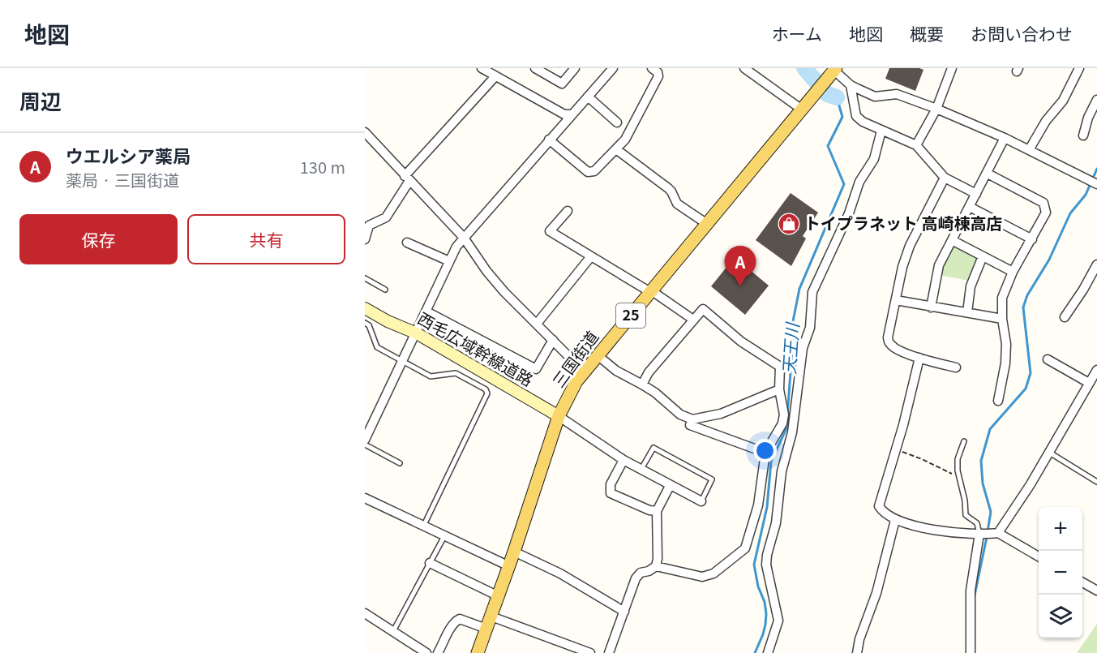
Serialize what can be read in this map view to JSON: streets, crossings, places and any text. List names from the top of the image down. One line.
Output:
{"streets":{"main road":["25","三国街道"],"street":["西毛広域幹線道路"]},"crossings":[["25","三国街道"],["西毛広域幹線道路","三国街道"]],"water":["天王川"],"places":{"shop":["トイプラネット 高崎棟高店"]},"page":{"header":"地図","nav":["ホーム","地図","概要","お問い合わせ"],"heading":"周辺","list":[{"mark":"A","name":"ウエルシア薬局","note":"薬局 · 三国街道","value":"130 m"}],"buttons":["保存","共有"],"pins":"A","map_buttons":["+","−"]}}
